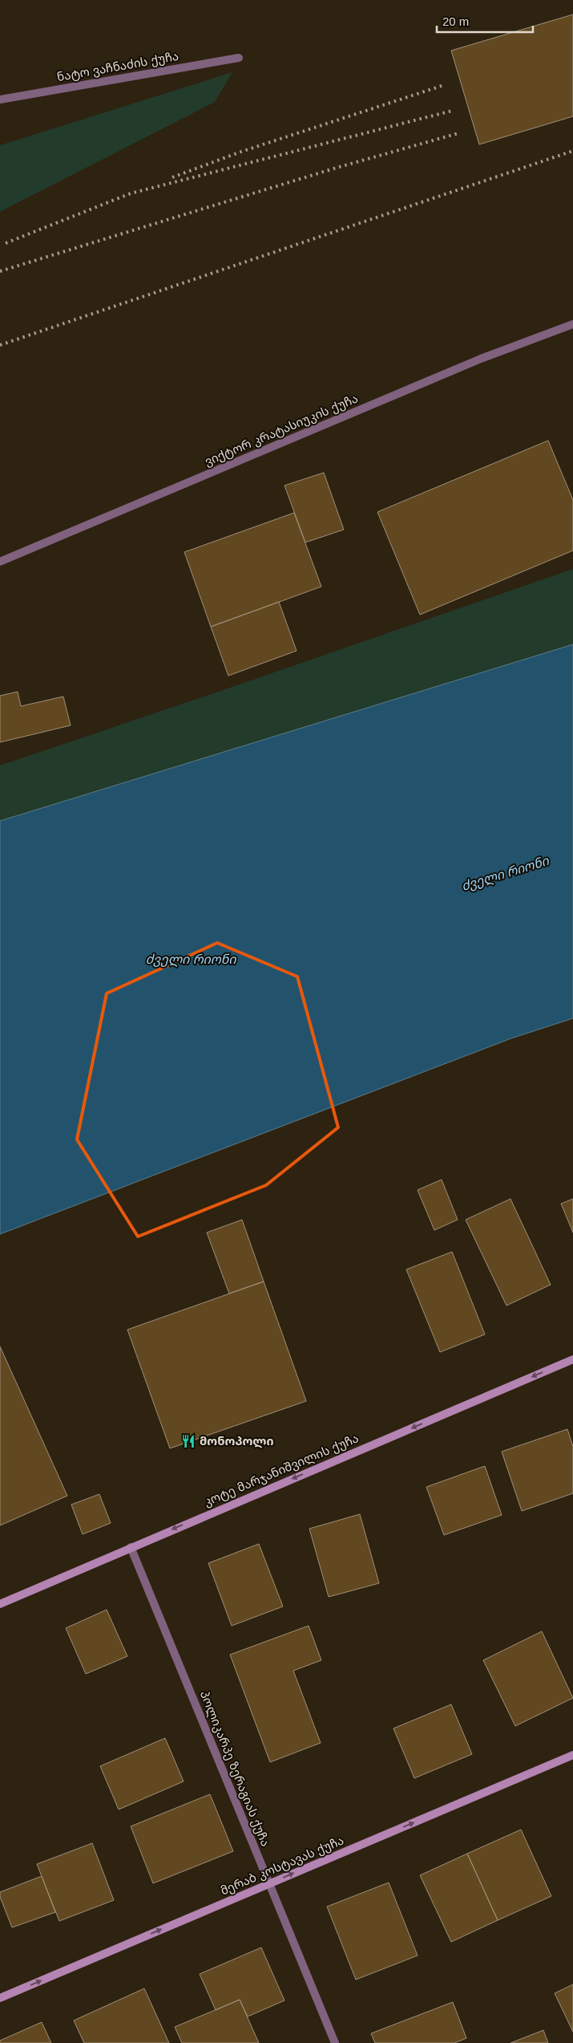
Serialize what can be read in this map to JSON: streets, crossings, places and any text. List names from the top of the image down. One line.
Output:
{"streets":{"street":["ნატო ვაჩნაძის ქუჩა","ვიქტორ კრატასიუკის ქუჩა","კოტე მარჯანიშვილის ქუჩა","პოლიკარპე ზერაგიას ქუჩა","მერაბ კოსტავას ქუჩა"]},"crossings":[["კოტე მარჯანიშვილის ქუჩა","პოლიკარპე ზერაგიას ქუჩა"],["პოლიკარპე ზერაგიას ქუჩა","მერაბ კოსტავას ქუჩა"]],"one_way":["კოტე მარჯანიშვილის ქუჩა","მერაბ კოსტავას ქუჩა"],"water":["ძველი რიონი"],"places":{"restaurant":["მონოპოლი"]},"scale_bar":"20 m"}
